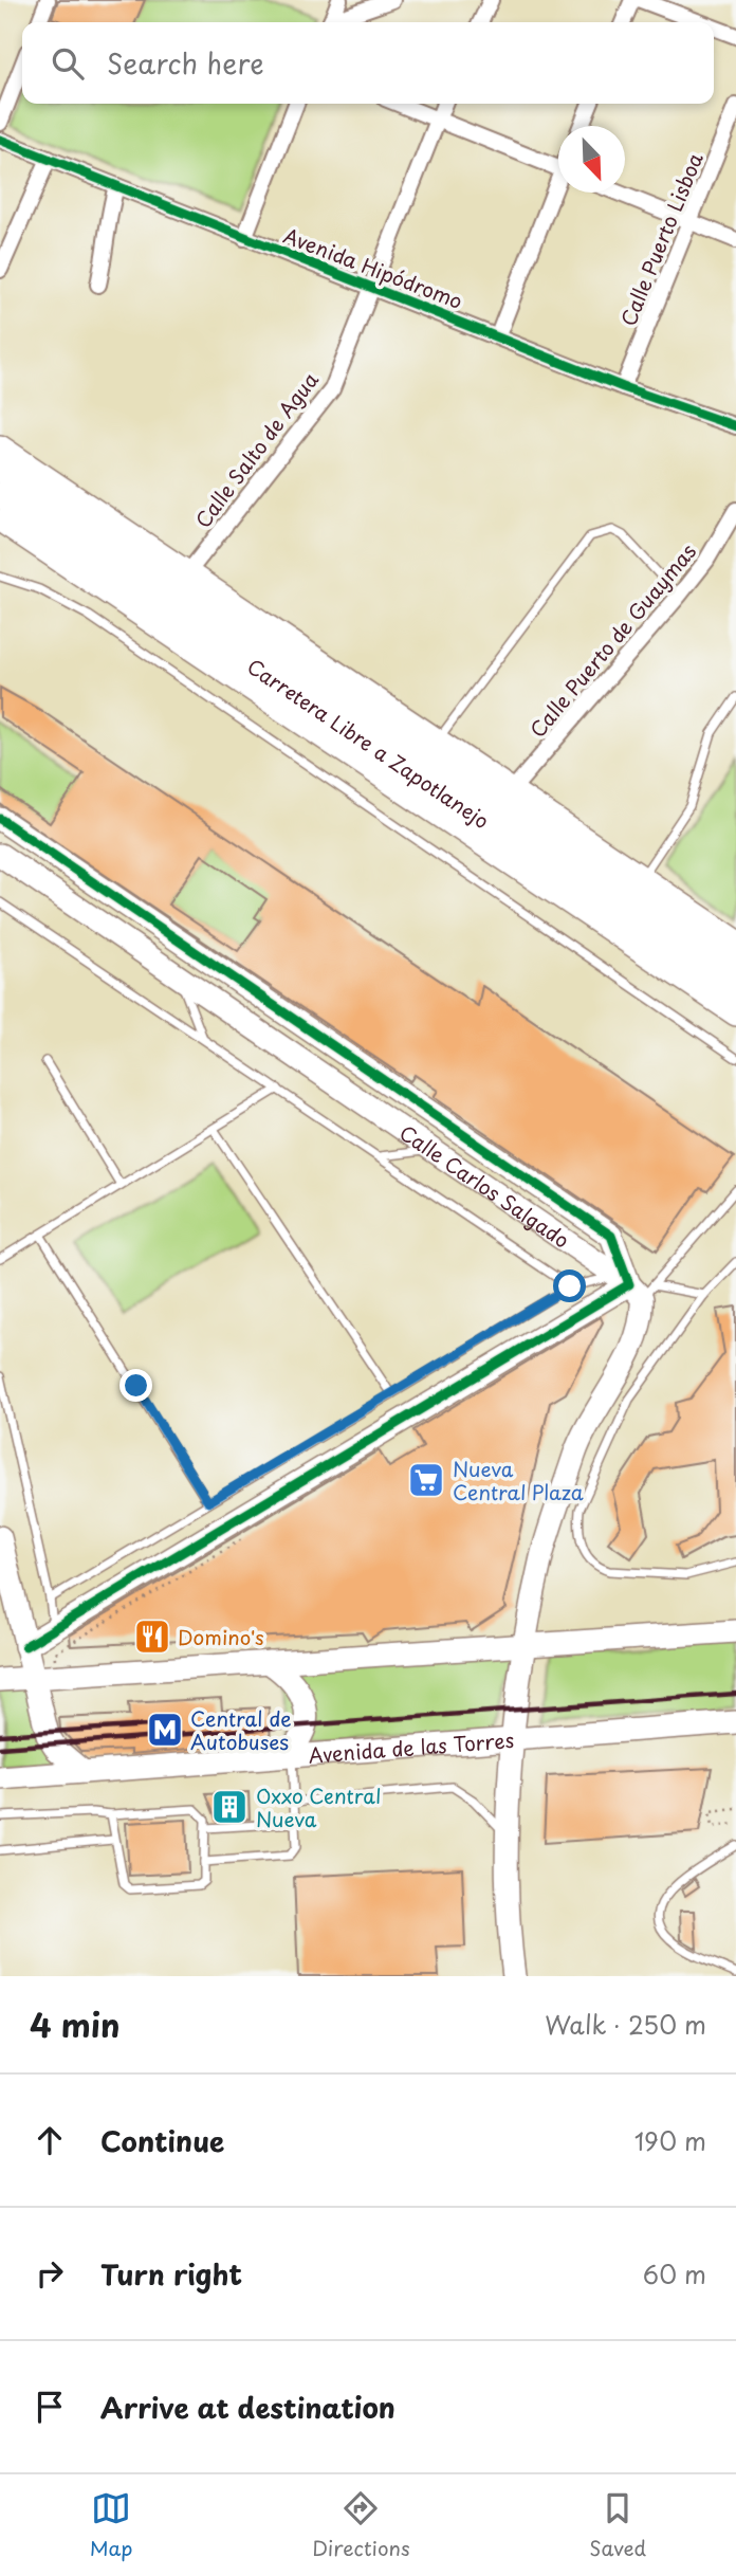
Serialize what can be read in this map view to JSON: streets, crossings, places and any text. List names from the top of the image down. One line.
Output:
{"streets":{"main road":["Carretera Libre a Zapotlanejo"],"street":["Calle Puerto Lisboa","Avenida Hipódromo","Calle Salto de Agua","Calle Puerto de Guaymas","Calle Carlos Salgado","Avenida de las Torres"]},"crossings":[["Calle Puerto Lisboa","Avenida Hipódromo"],["Avenida Hipódromo","Calle Salto de Agua"],["Calle Salto de Agua","Carretera Libre a Zapotlanejo"],["Calle Puerto de Guaymas","Carretera Libre a Zapotlanejo"]],"places":{"supermarket":["Nueva Central Plaza"],"restaurant":["Domino's"],"metro station":["Central de Autobuses"],"building":["Oxxo Central Nueva"]},"north":"bottom right","page":{"search":"Search here","heading":["4 min","Walk · 250 m"],"list":[["Continue","190 m"],["Turn right","60 m"],"Arrive at destination"],"nav":["Map","Directions","Saved"]}}
